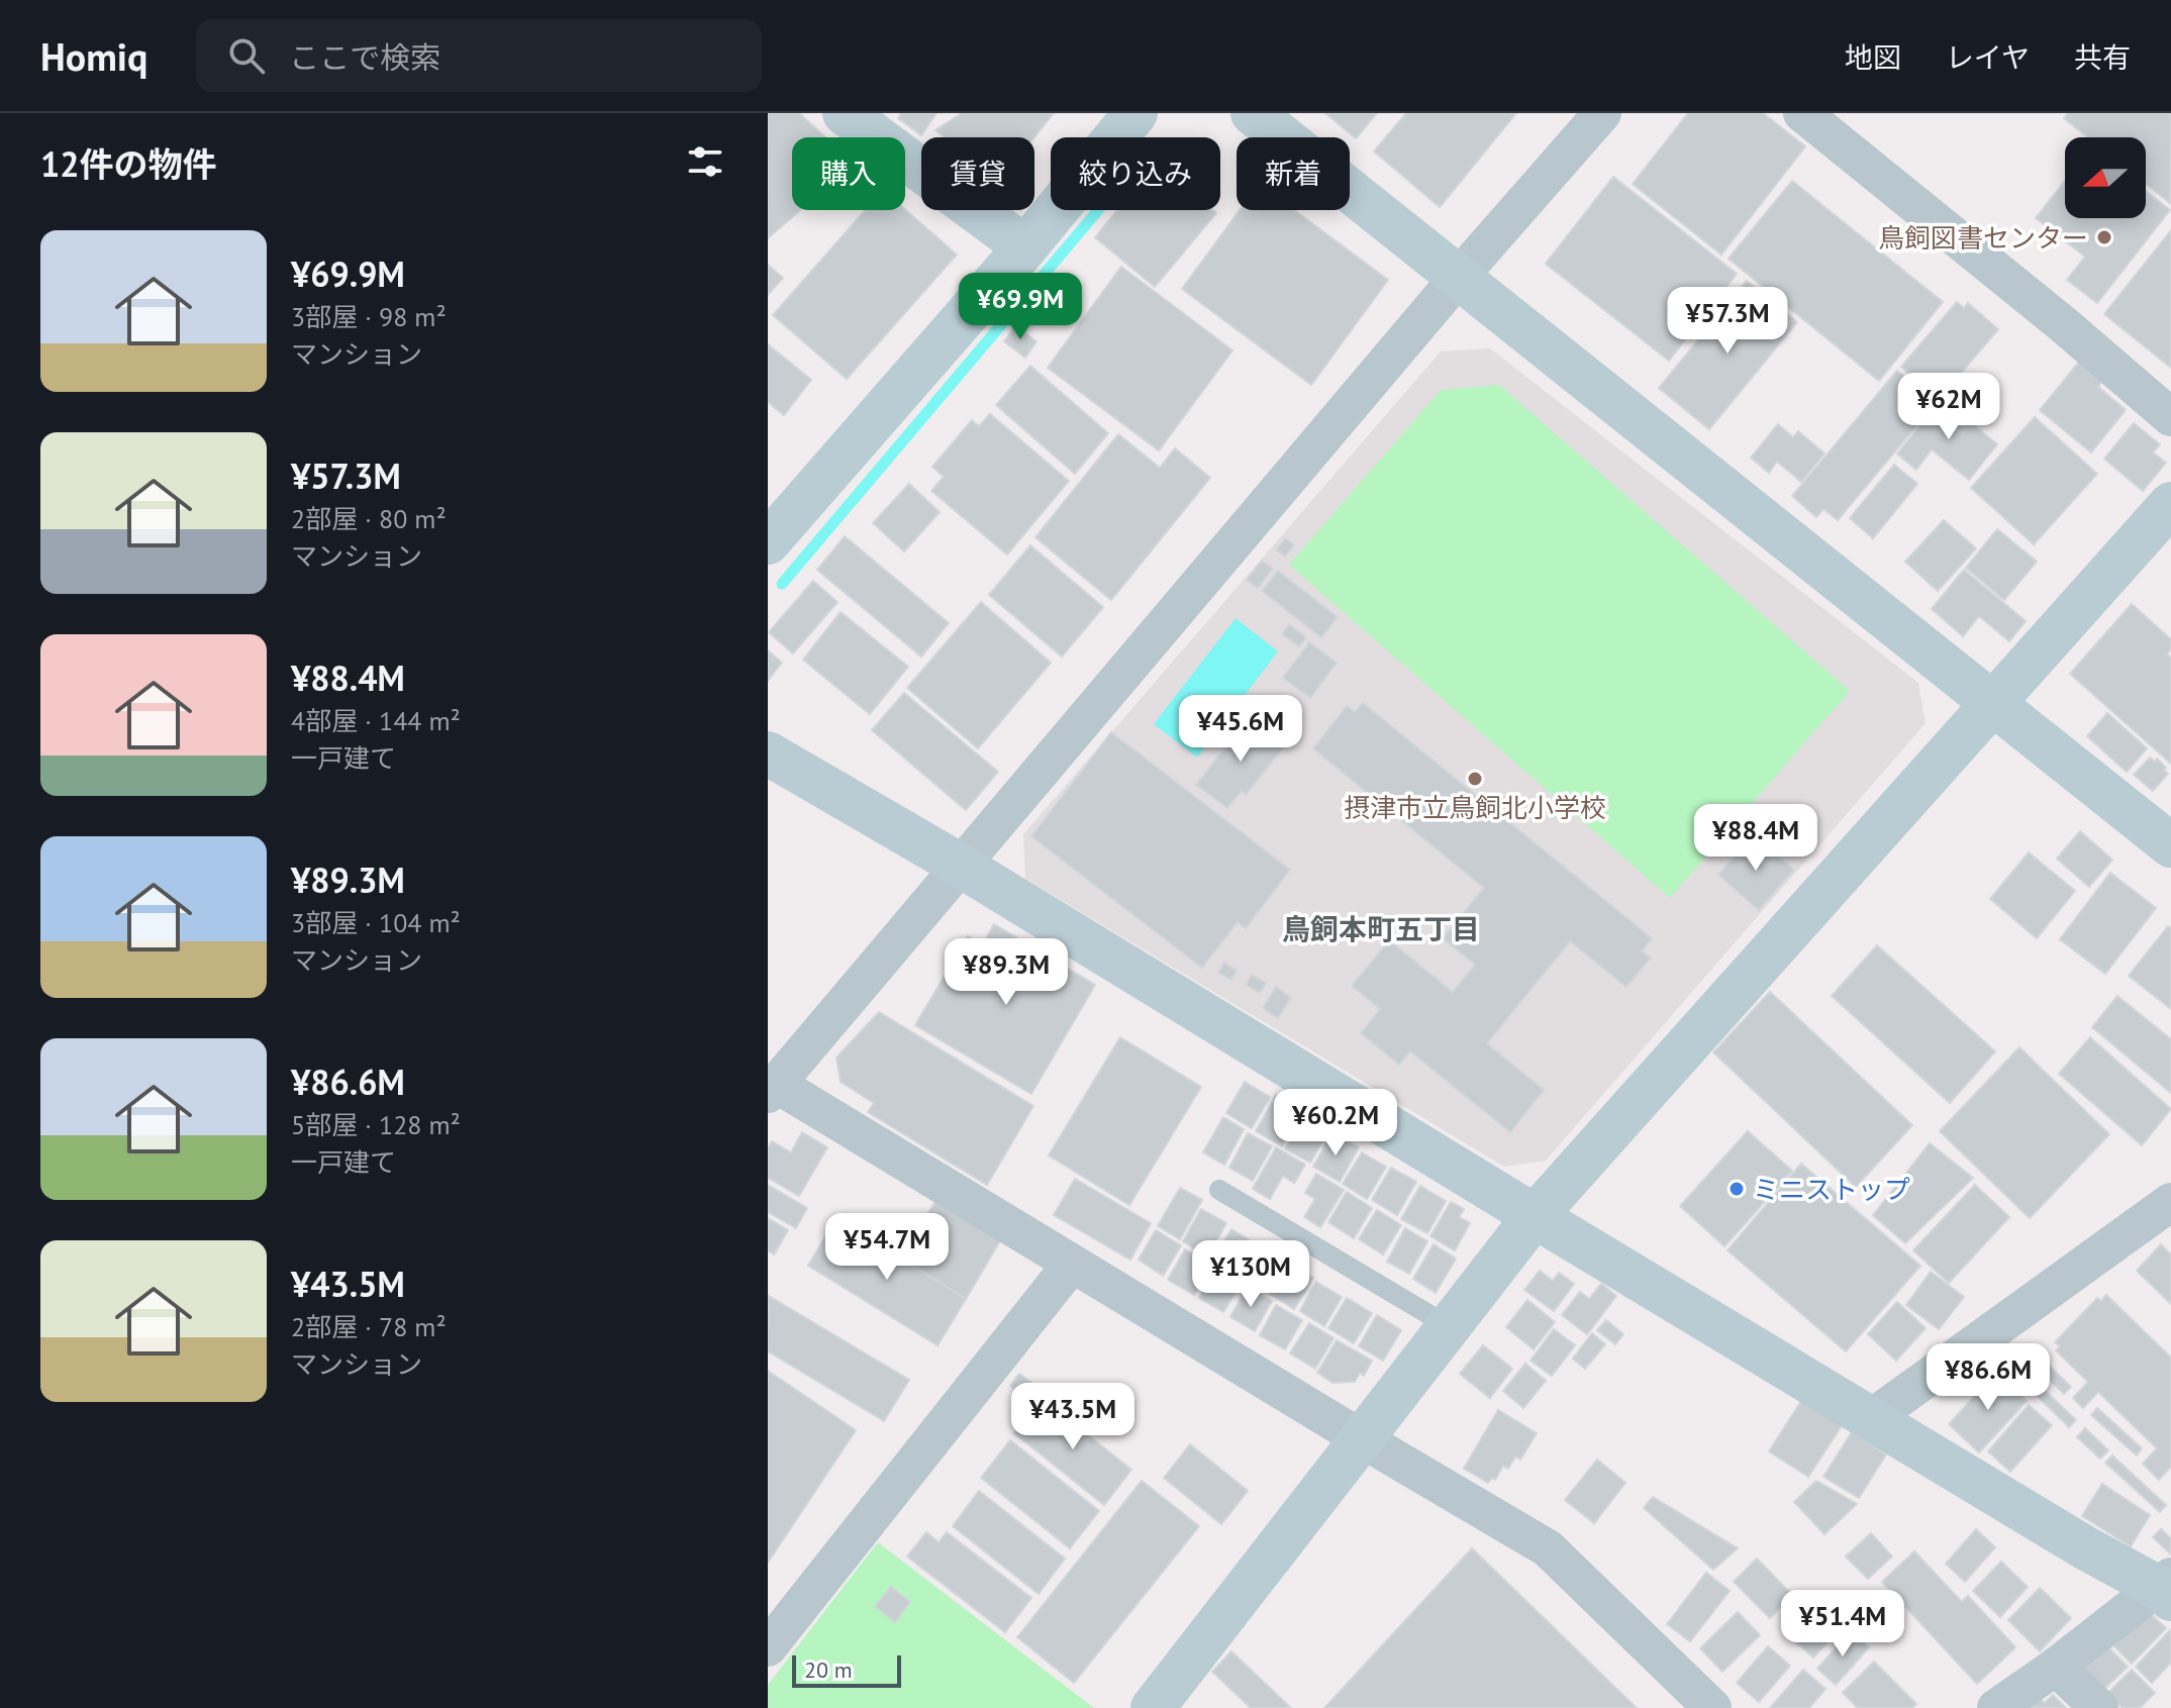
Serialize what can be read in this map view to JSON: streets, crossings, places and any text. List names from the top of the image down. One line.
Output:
{"districts":["鳥飼本町五丁目"],"places":["鳥飼図書センター","摂津市立鳥飼北小学校","ミニストップ"],"scale_bar":"20 m","north":"left","page":{"header":"Homiq","search":"ここで検索","nav":["地図","レイヤ","共有"],"heading":"12件の物件","chip":["購入","賃貸","絞り込み","新着"],"list":[{"name":"¥69.9M","note":"3部屋 · 98 m² · マンション"},{"name":"¥57.3M","note":"2部屋 · 80 m² · マンション"},{"name":"¥88.4M","note":"4部屋 · 144 m² · 一戸建て"},{"name":"¥89.3M","note":"3部屋 · 104 m² · マンション"},{"name":"¥86.6M","note":"5部屋 · 128 m² · 一戸建て"},{"name":"¥43.5M","note":"2部屋 · 78 m² · マンション"}],"price":["¥69.9M","¥57.3M","¥62M","¥45.6M","¥88.4M","¥89.3M","¥60.2M","¥54.7M","¥130M","¥86.6M","¥43.5M","¥51.4M"],"scale":"20 m"}}
